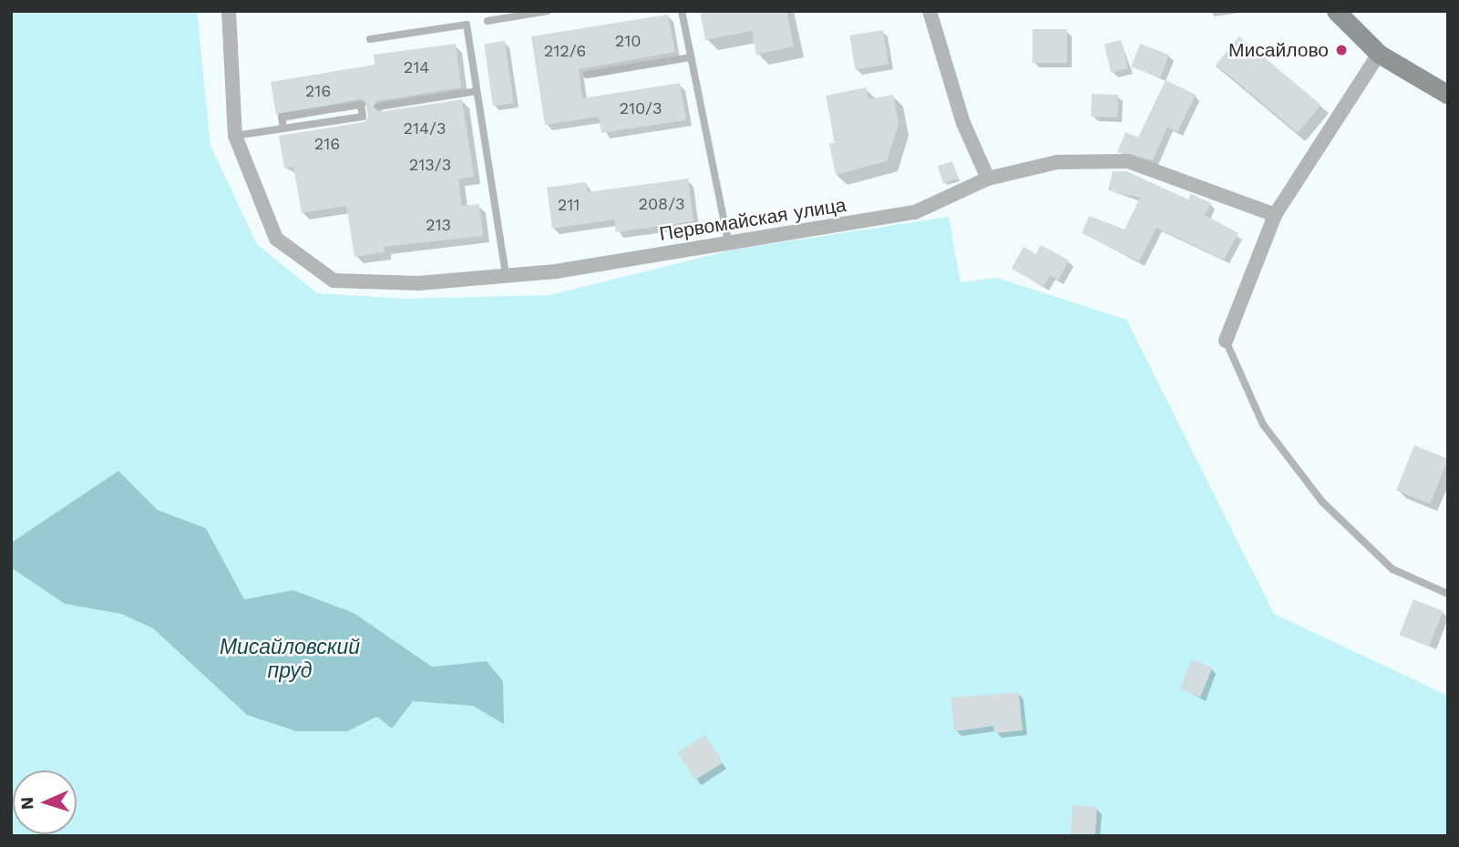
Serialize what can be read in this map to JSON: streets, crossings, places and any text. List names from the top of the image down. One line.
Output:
{"streets":{"street":["Первомайская улица"]},"water":["Мисайловский пруд"],"places":["Мисайлово"],"house_numbers":["210","212/6","214","216","210/3","214/3","216","213/3","208/3","211","213"],"north":"left"}
